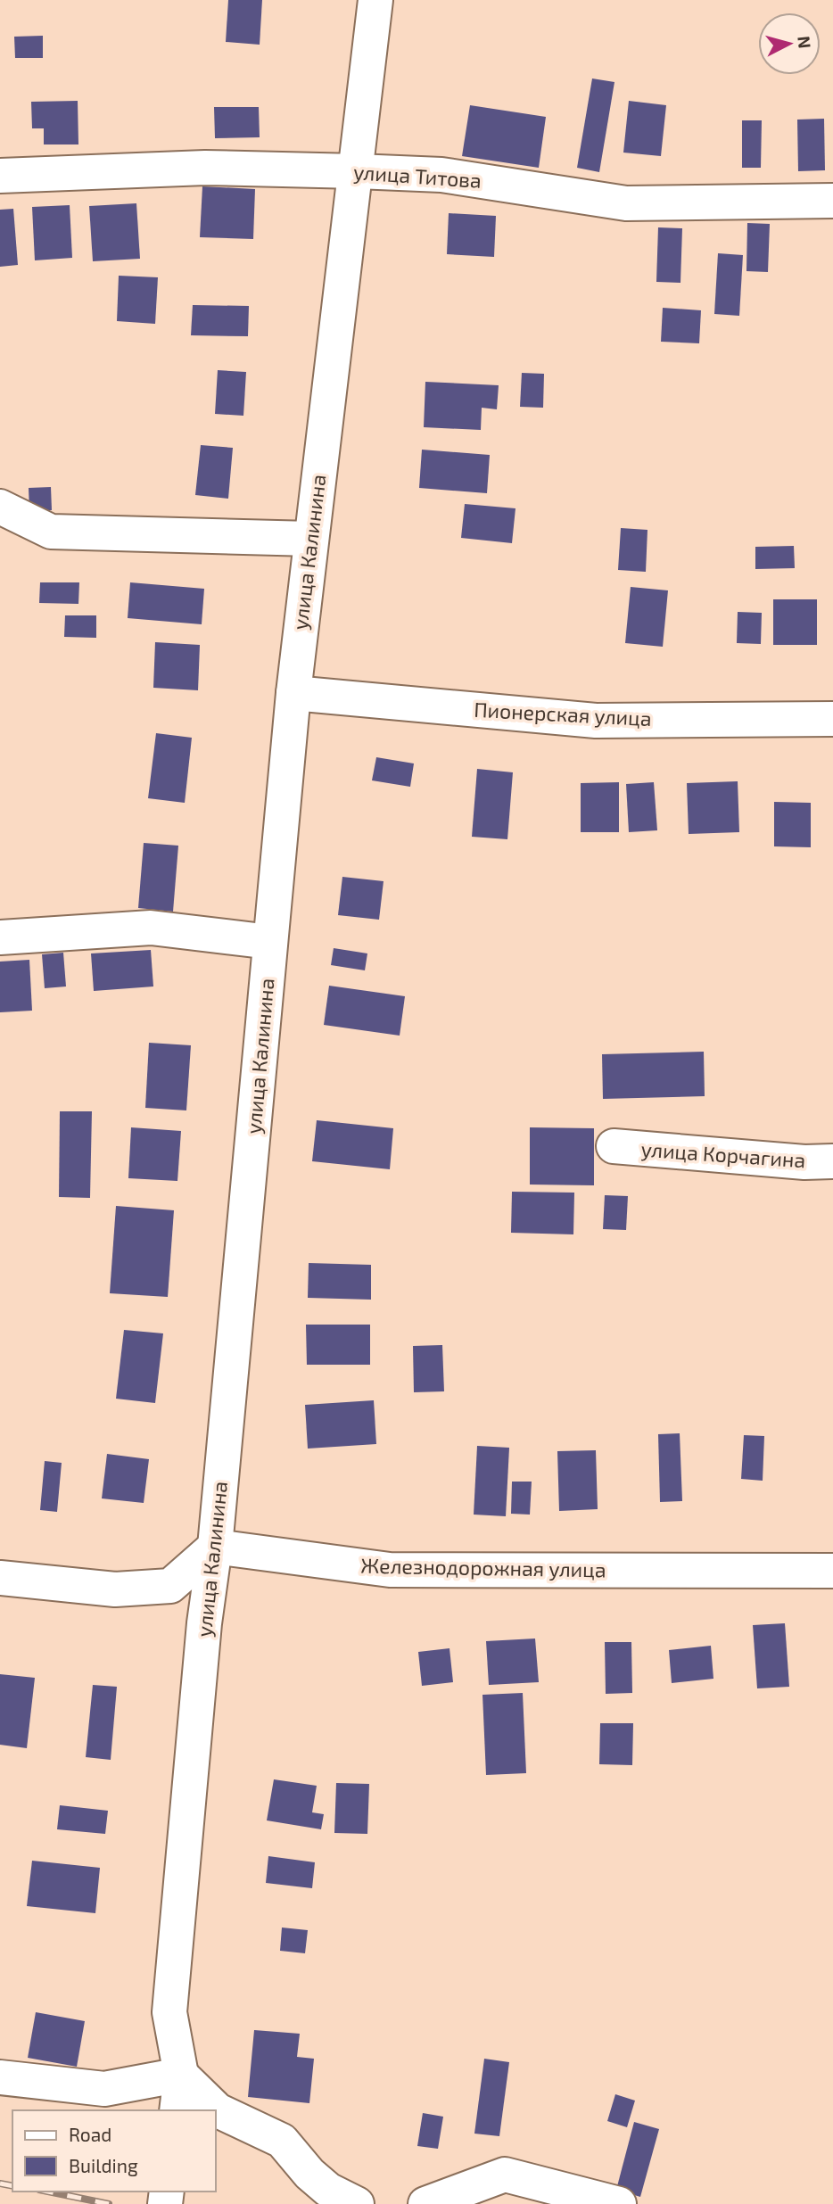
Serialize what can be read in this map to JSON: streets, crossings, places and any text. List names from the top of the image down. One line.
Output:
{"streets":{"street":["улица Титова","улица Калинина","Пионерская улица","улица Корчагина","Железнодорожная улица"]},"crossings":[["улица Титова","улица Калинина"],["улица Калинина","Пионерская улица"],["улица Калинина","Железнодорожная улица"]],"legend":["Road","Building"],"north":"right"}
